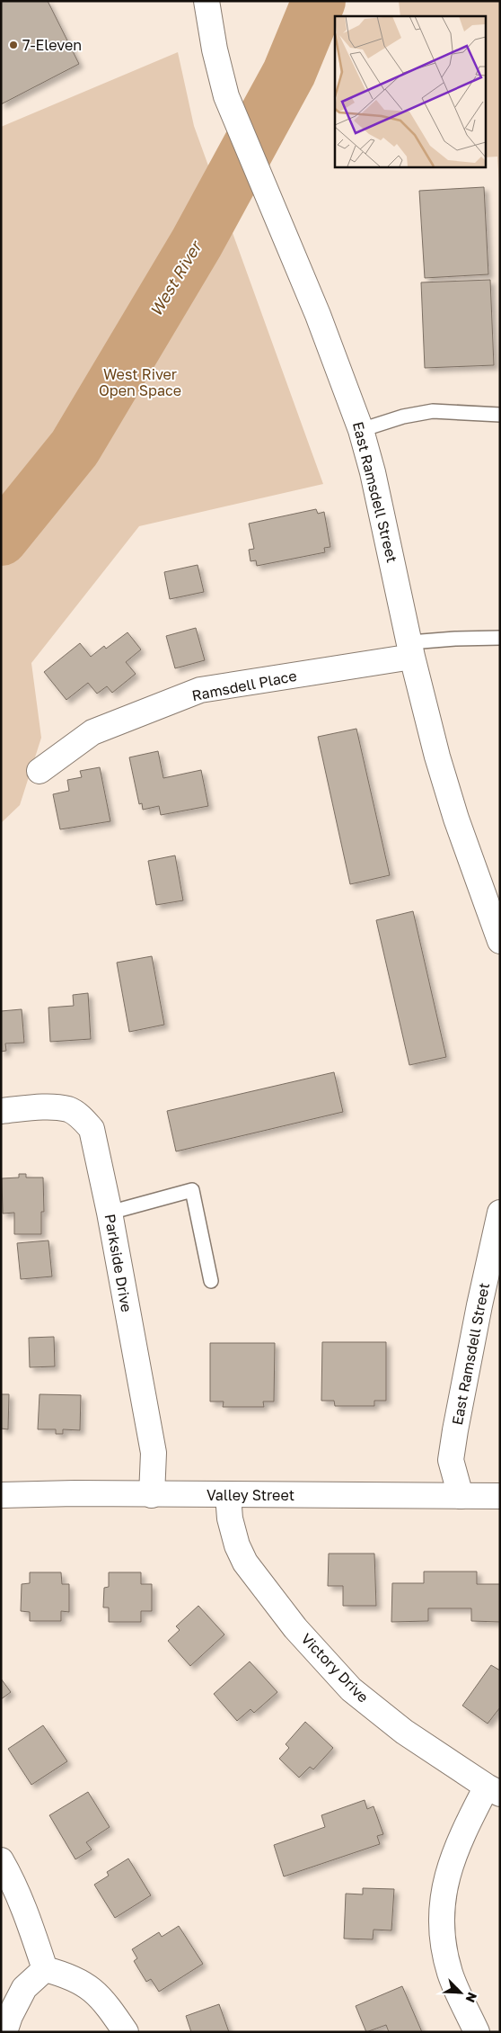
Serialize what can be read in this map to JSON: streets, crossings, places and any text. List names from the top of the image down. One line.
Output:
{"streets":{"street":["East Ramsdell Street","Ramsdell Place","Parkside Drive","Valley Street","Victory Drive"]},"crossings":[["East Ramsdell Street","Ramsdell Place"],["East Ramsdell Street","Valley Street"],["Parkside Drive","Valley Street"],["Valley Street","Victory Drive"]],"water":["West River"],"parks":["West River Open Space"],"places":["7-Eleven"],"north":"bottom right"}
